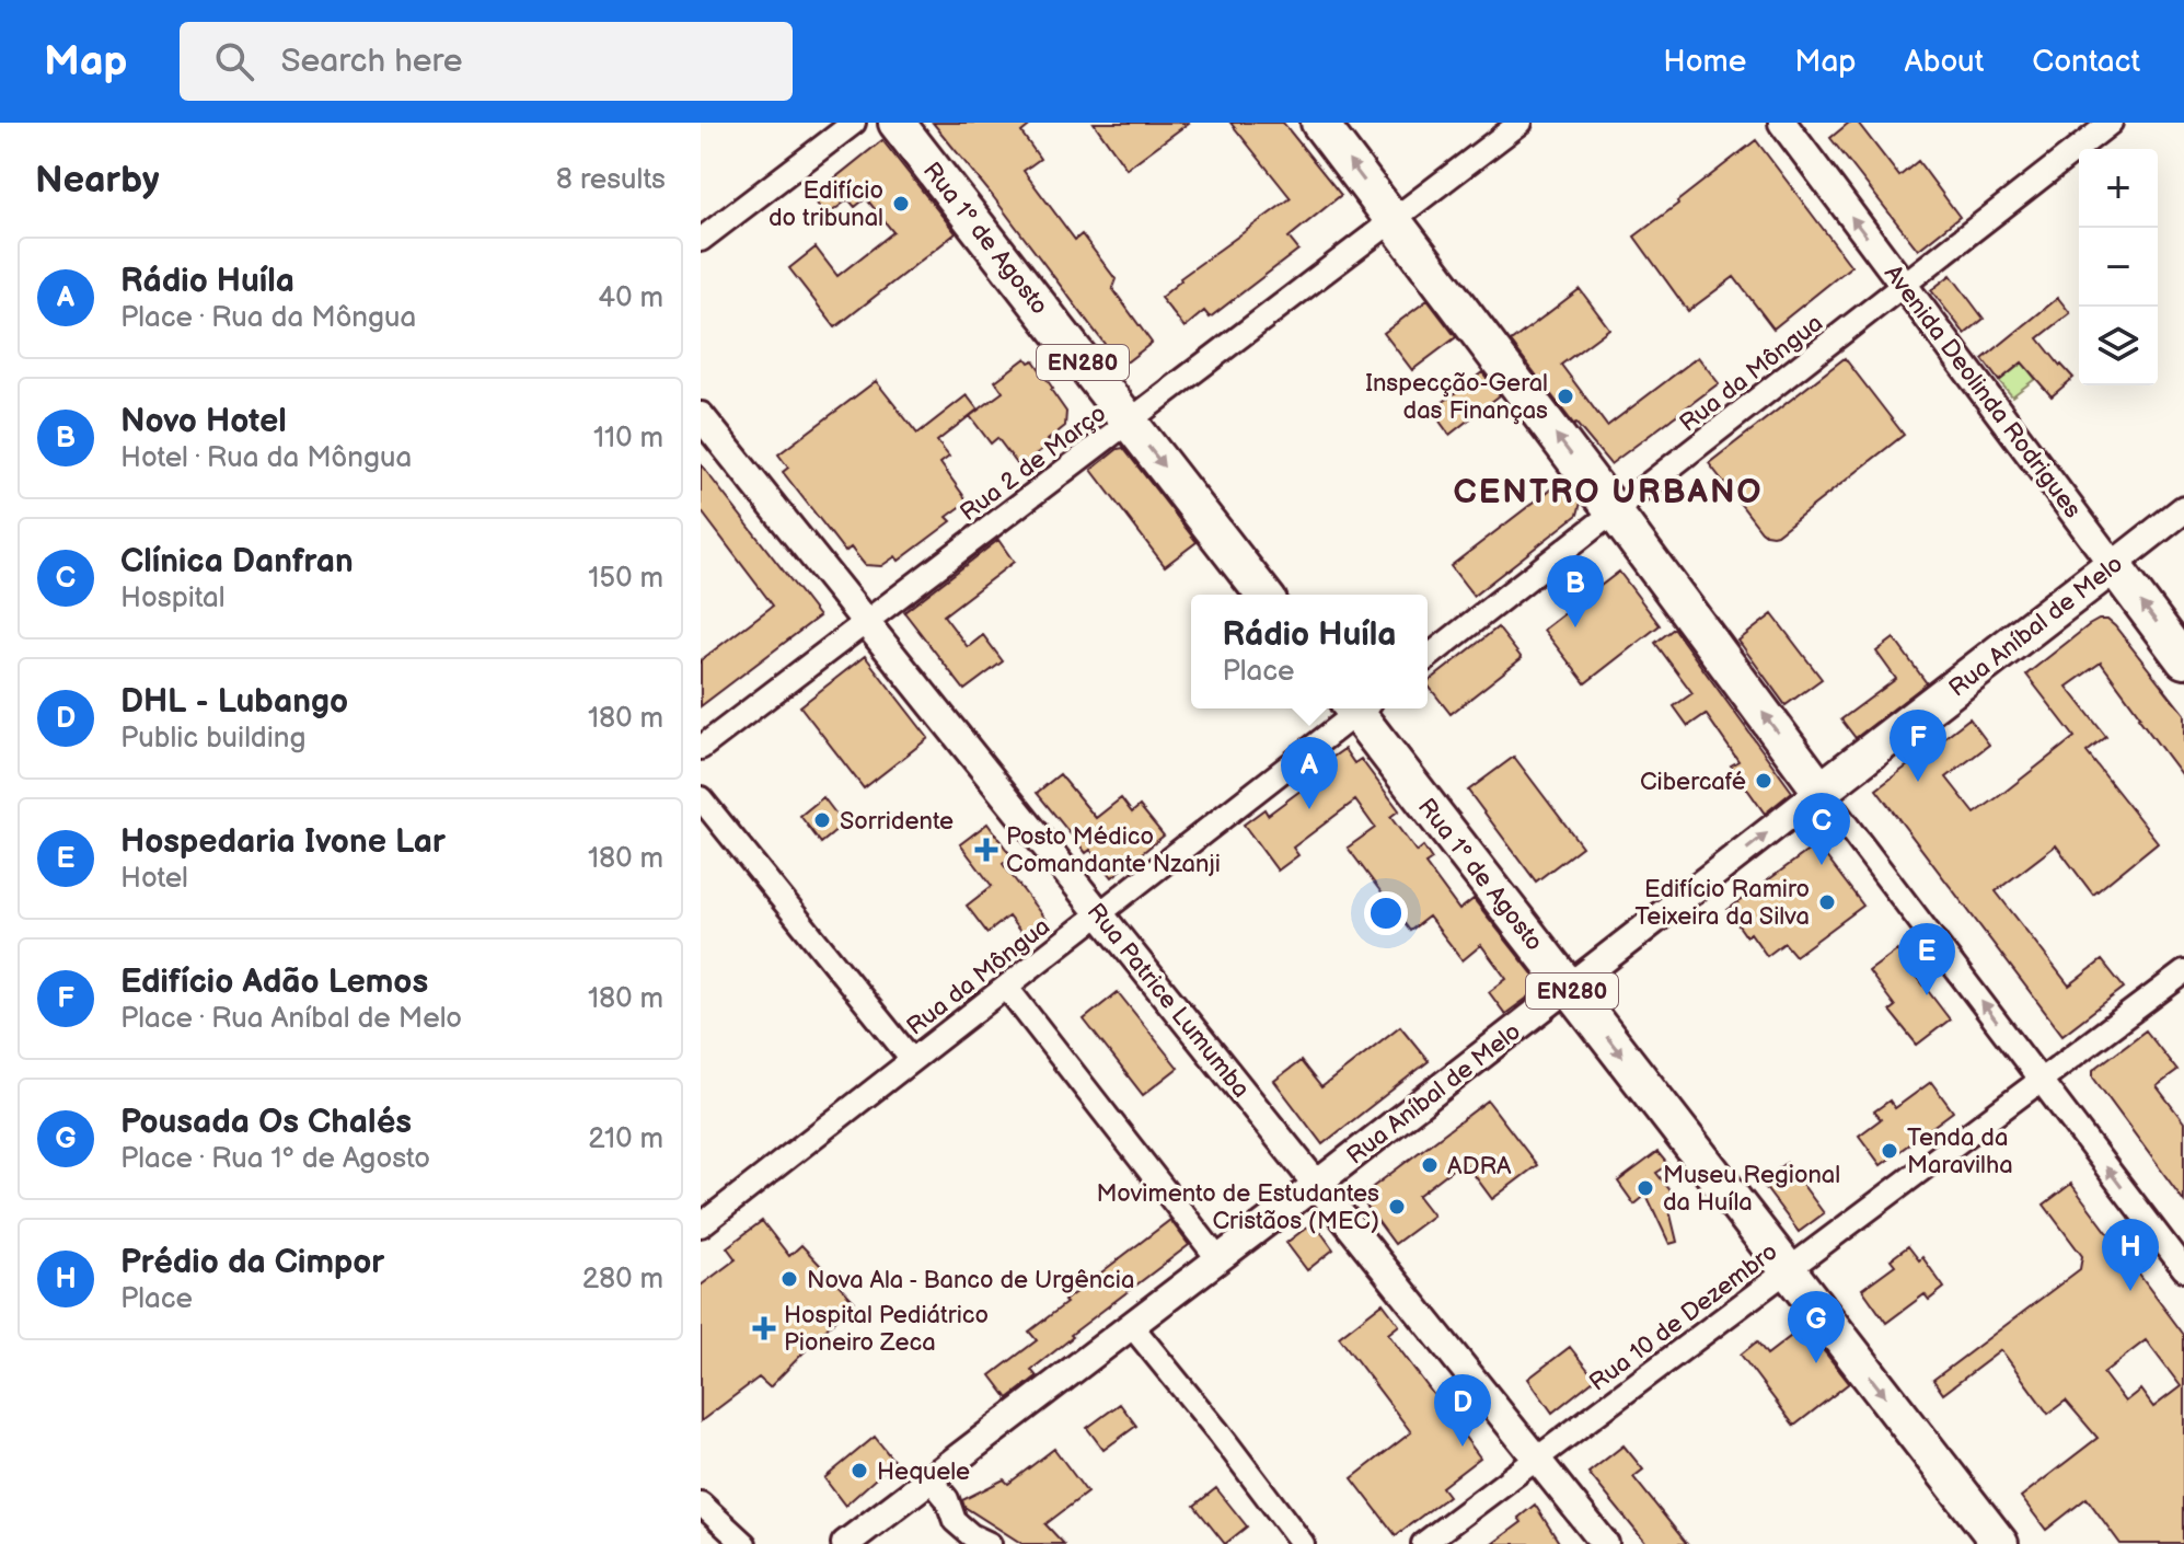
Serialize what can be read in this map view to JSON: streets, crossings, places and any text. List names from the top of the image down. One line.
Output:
{"streets":{"main road":["Rua 1º de Agosto","EN280","Avenida Deolinda Rodrigues","Rua Aníbal de Melo"],"street":["Rua da Môngua","Rua 2 de Março","Rua Patrice Lumumba","Rua 10 de Dezembro"]},"crossings":[["Rua 1º de Agosto","Rua 2 de Março"],["Rua 1º de Agosto","Rua Aníbal de Melo"],["Rua 1º de Agosto","Rua 10 de Dezembro"],["Rua da Môngua","Avenida Deolinda Rodrigues"],["Rua da Môngua","Rua Patrice Lumumba"],["Avenida Deolinda Rodrigues","Rua Aníbal de Melo"],["Rua 2 de Março","Rua Patrice Lumumba"],["Rua Aníbal de Melo","Rua Patrice Lumumba"],["Rua Patrice Lumumba","Rua 10 de Dezembro"]],"one_way":["Rua 1º de Agosto","Avenida Deolinda Rodrigues"],"districts":["CENTRO URBANO"],"places":{"other":["Edifício do tribunal","Inspecção-Geral das Finanças","Cibercafé","Sorridente","Edifício Ramiro Teixeira da Silva","Tenda da Maravilha","ADRA","Museu Regional da Huíla","Movimento de Estudantes Cristãos (MEC)","Nova Ala - Banco de Urgência","Hequele"],"health":["Posto Médico Comandante Nzanji","Hospital Pediátrico Pioneiro Zeca"]},"page":{"header":"Map","search":"Search here","nav":["Home","Map","About","Contact"],"heading":["Nearby","8 results"],"map_buttons":["+","−"],"list":[{"mark":"A","name":"Rádio Huíla","note":"Place · Rua da Môngua","value":"40 m"},{"mark":"B","name":"Novo Hotel","note":"Hotel · Rua da Môngua","value":"110 m"},{"mark":"C","name":"Clínica Danfran","note":"Hospital","value":"150 m"},{"mark":"D","name":"DHL - Lubango","note":"Public building","value":"180 m"},{"mark":"E","name":"Hospedaria Ivone Lar","note":"Hotel","value":"180 m"},{"mark":"F","name":"Edifício Adão Lemos","note":"Place · Rua Aníbal de Melo","value":"180 m"},{"mark":"G","name":"Pousada Os Chalés","note":"Place · Rua 1º de Agosto","value":"210 m"},{"mark":"H","name":"Prédio da Cimpor","note":"Place","value":"280 m"}],"pins":["B","F","A","C","E","H","G","D"],"popup":["Rádio Huíla","Place"]}}
